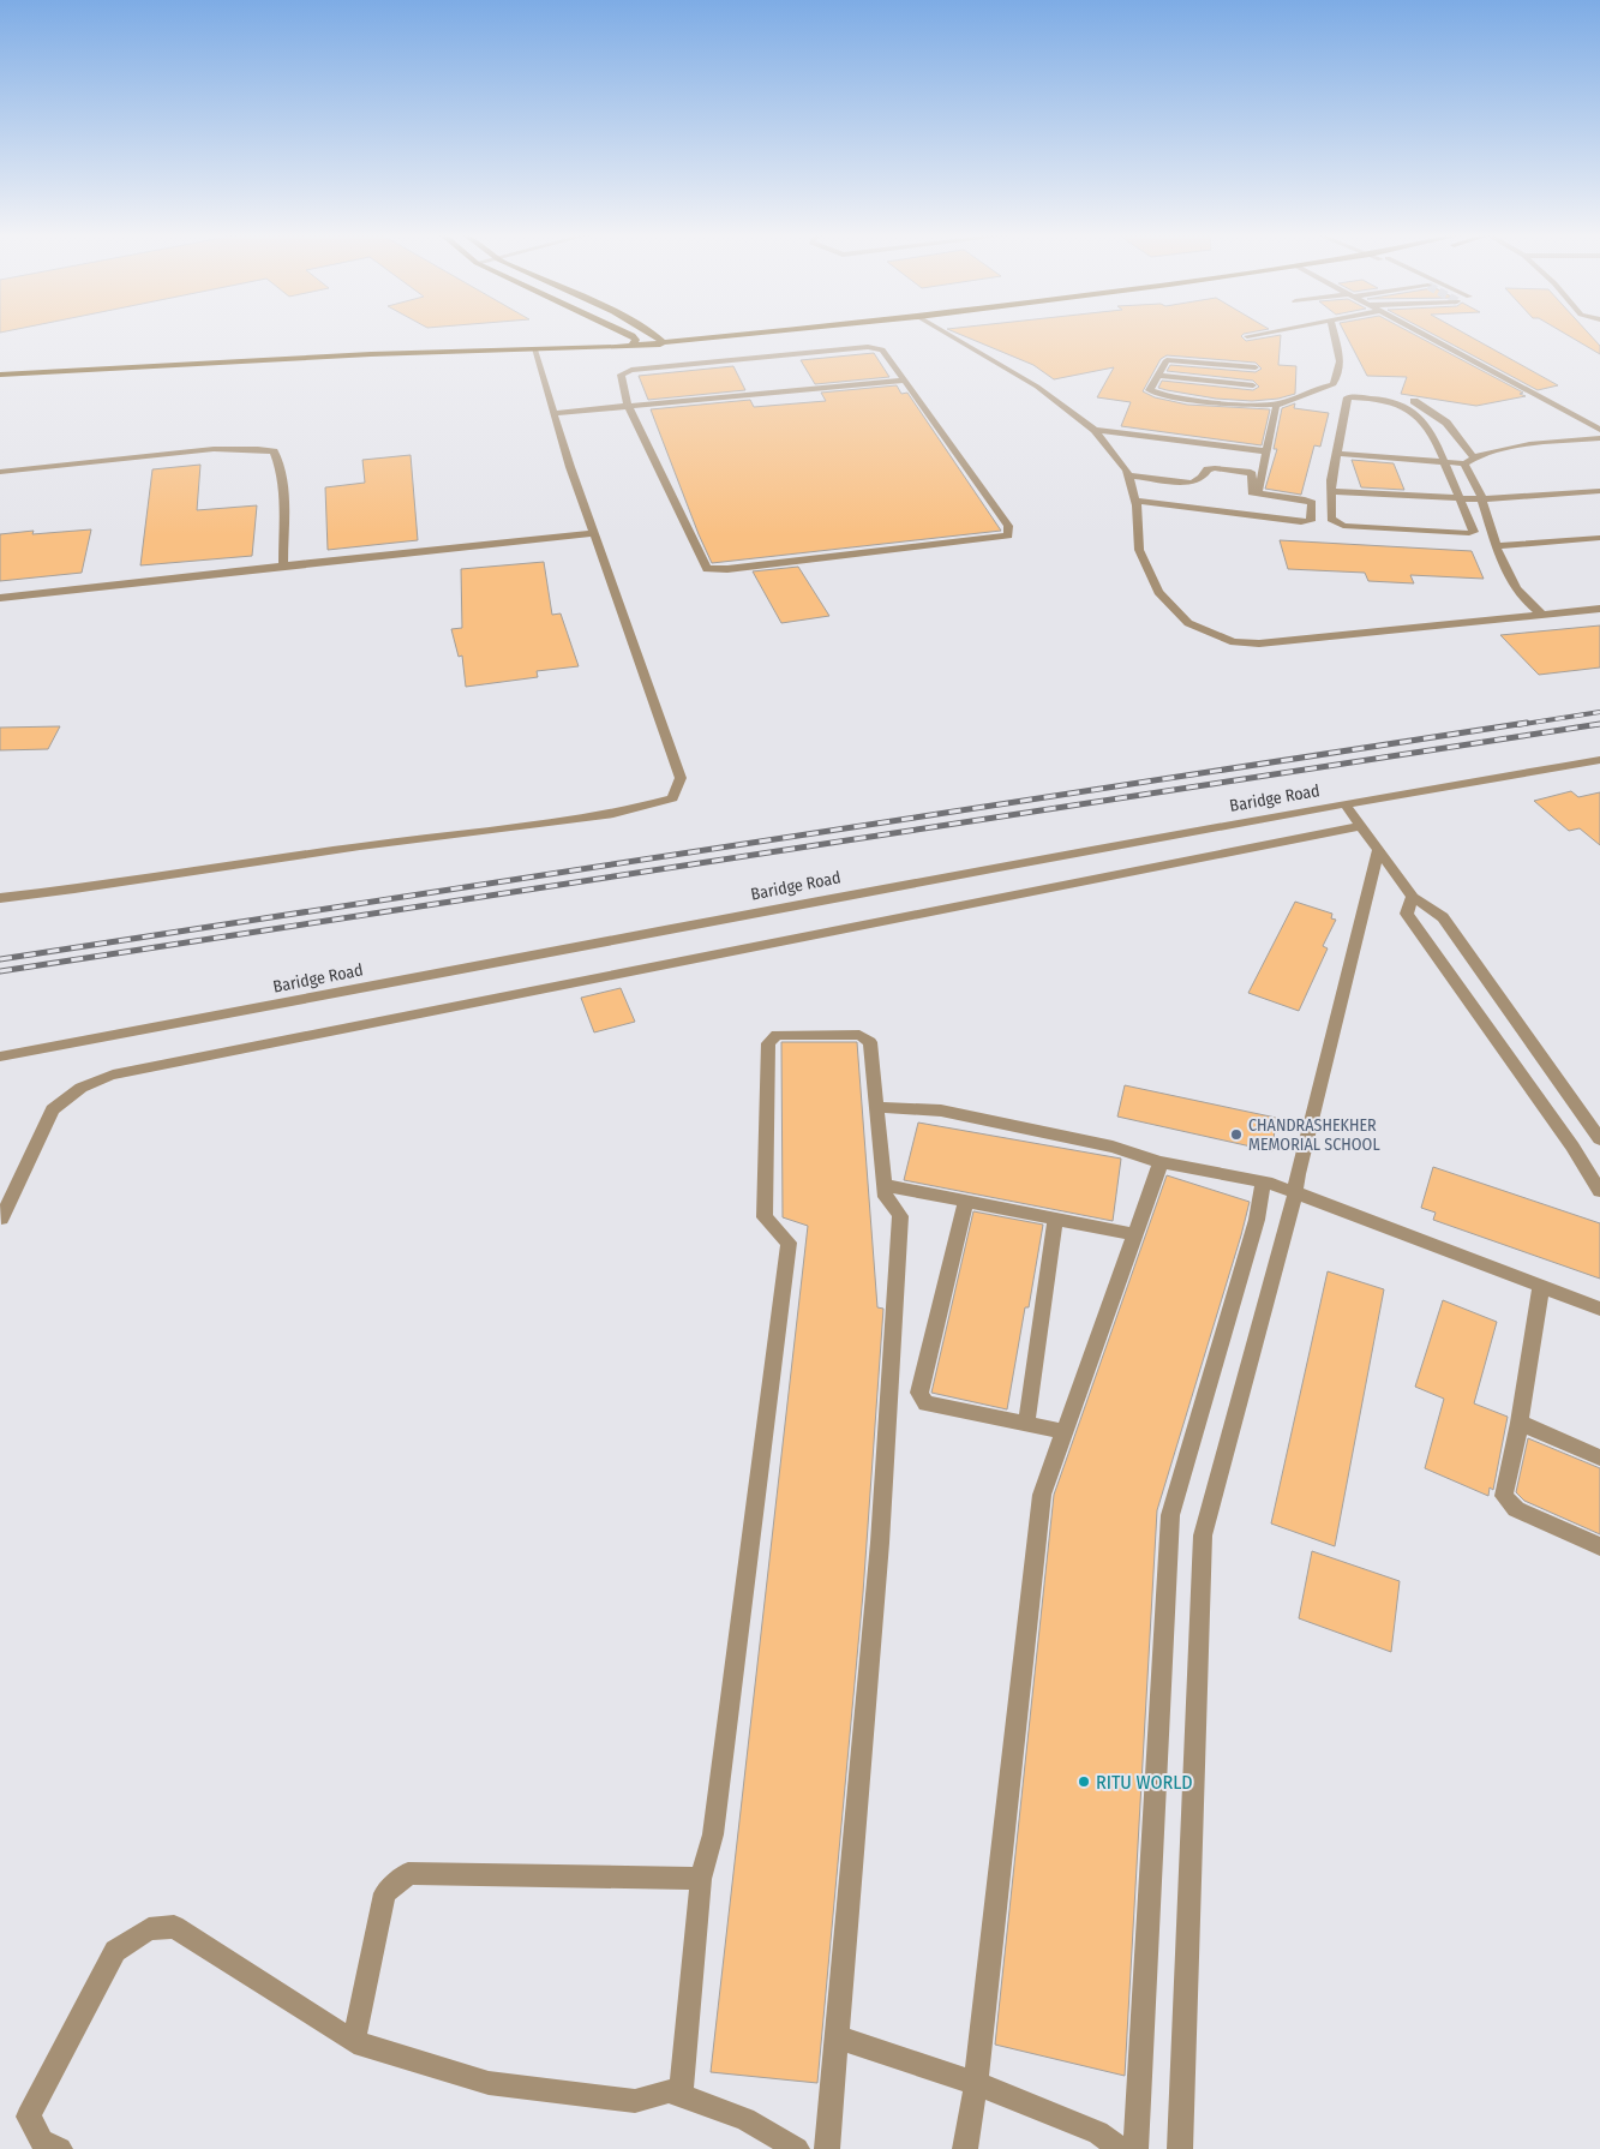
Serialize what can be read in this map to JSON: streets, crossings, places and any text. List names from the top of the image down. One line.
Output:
{"streets":{"street":["Baridge Road"]},"places":["CHANDRASHEKHER MEMORIAL SCHOOL","RITU WORLD"]}
